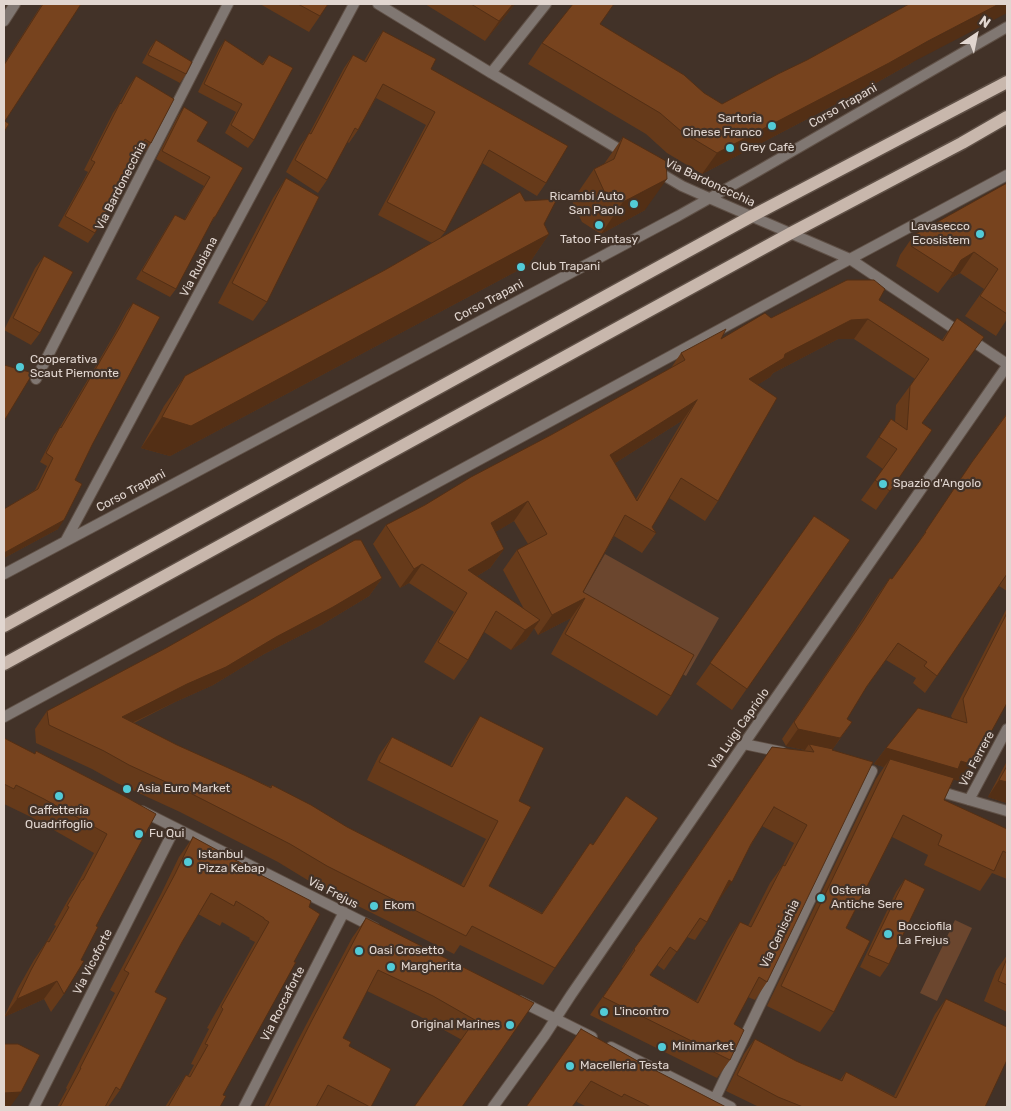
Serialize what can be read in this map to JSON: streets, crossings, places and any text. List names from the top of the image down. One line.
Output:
{"streets":{"street":["Corso Trapani","Via Bardonecchia","Via Rubiana","Via Luigi Capriolo","Via Ferrere","Via Frejus","Via Cenischia","Via Vicoforte","Via Roccaforte"]},"crossings":[["Corso Trapani","Via Bardonecchia"],["Corso Trapani","Via Rubiana"],["Via Bardonecchia","Via Luigi Capriolo"],["Via Frejus","Via Vicoforte"],["Via Frejus","Via Roccaforte"]],"places":["Sartoria Cinese Franco","Grey Cafè","Ricambi Auto San Paolo","Tatoo Fantasy","Lavasecco Ecosistem","Club Trapani","Cooperativa Scaut Piemonte","Spazio d'Angolo","Asia Euro Market","Caffetteria Quadrifoglio","Fu Qui","Istanbul Pizza Kebap","Osteria Antiche Sere","Ekom","Bocciofila La Frejus","Oasi Crosetto","Margherita","L'incontro","Original Marines","Minimarket","Macelleria Testa"],"north":"top right"}
